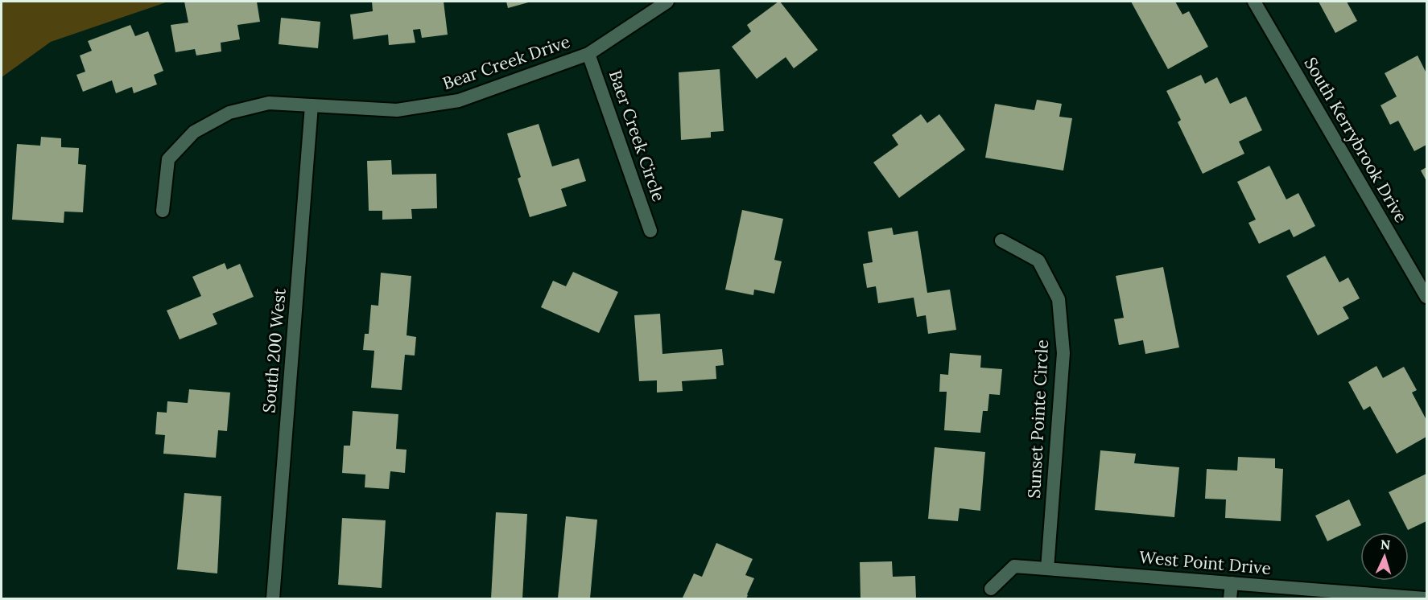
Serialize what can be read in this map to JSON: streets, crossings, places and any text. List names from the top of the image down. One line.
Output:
{"streets":{"street":["Bear Creek Drive","Baer Creek Circle","South Kerrybrook Drive","South 200 West","Sunset Pointe Circle","West Point Drive"]},"crossings":[["Bear Creek Drive","Baer Creek Circle"],["Bear Creek Drive","South 200 West"],["Sunset Pointe Circle","West Point Drive"]],"north":"top"}
